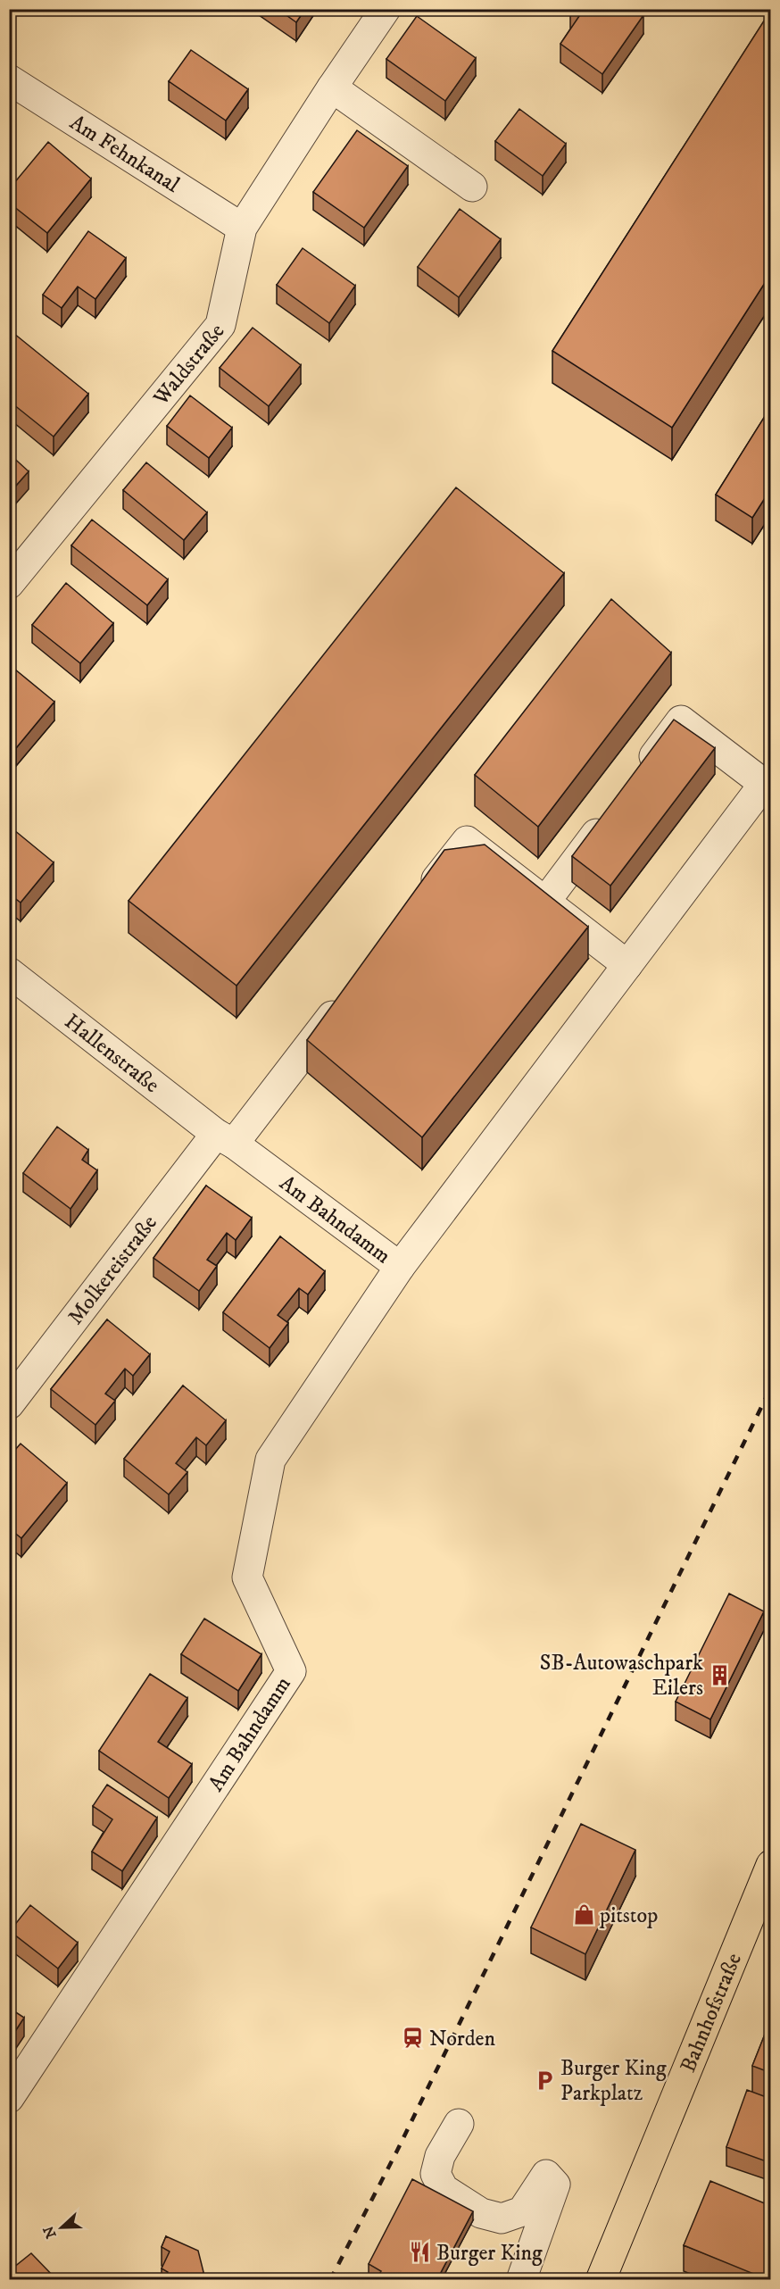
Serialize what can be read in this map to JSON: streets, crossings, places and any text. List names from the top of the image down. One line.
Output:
{"streets":{"main road":["Bahnhofstraße"],"street":["Am Fehnkanal","Waldstraße","Hallenstraße","Am Bahndamm","Molkereistraße"]},"crossings":[["Am Fehnkanal","Waldstraße"],["Hallenstraße","Am Bahndamm"],["Hallenstraße","Molkereistraße"],["Am Bahndamm","Molkereistraße"]],"places":{"building":["SB-Autowaschpark Eilers"],"shop":["pitstop"],"station":["Norden"],"parking":["Burger King Parkplatz"],"restaurant":["Burger King"]},"north":"left"}
